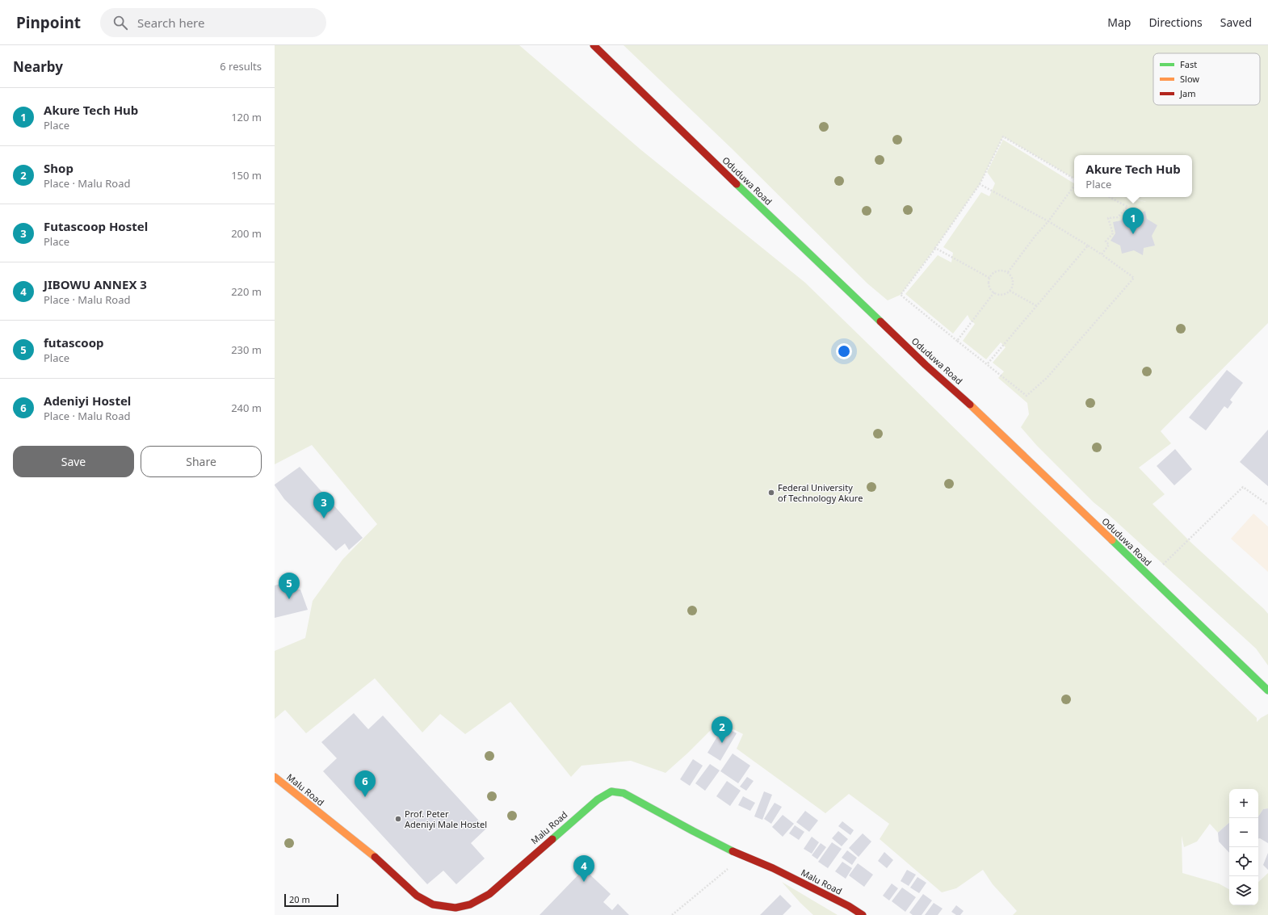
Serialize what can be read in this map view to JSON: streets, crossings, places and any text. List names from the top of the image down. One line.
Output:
{"streets":{"street":["Oduduwa Road","Malu Road"]},"places":["Federal University of Technology Akure","Prof. Peter Adeniyi Male Hostel"],"legend":["Fast","Slow","Jam"],"scale_bar":"20 m","page":{"header":"Pinpoint","search":"Search here","nav":["Map","Directions","Saved"],"heading":["Nearby","6 results"],"list":[{"mark":"1","name":"Akure Tech Hub","note":"Place","value":"120 m"},{"mark":"2","name":"Shop","note":"Place · Malu Road","value":"150 m"},{"mark":"3","name":"Futascoop Hostel","note":"Place","value":"200 m"},{"mark":"4","name":"JIBOWU ANNEX 3","note":"Place · Malu Road","value":"220 m"},{"mark":"5","name":"futascoop","note":"Place","value":"230 m"},{"mark":"6","name":"Adeniyi Hostel","note":"Place · Malu Road","value":"240 m"}],"popup":["Akure Tech Hub","Place"],"pins":["1","3","5","2","6","4"],"buttons":["Save","Share"],"map_buttons":["+","−"],"scale":"20 m"}}
